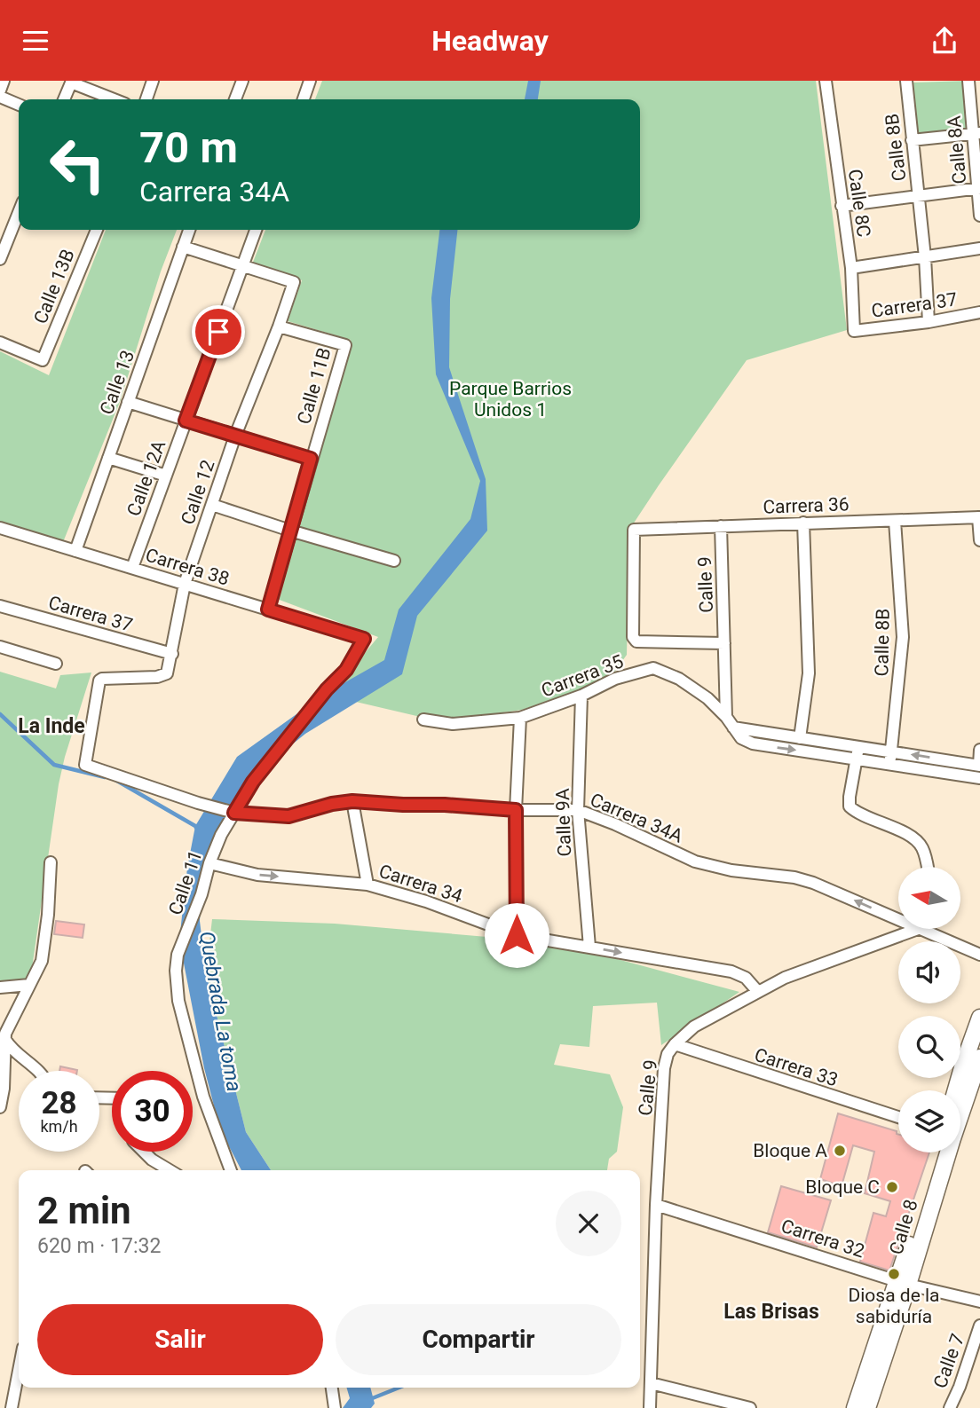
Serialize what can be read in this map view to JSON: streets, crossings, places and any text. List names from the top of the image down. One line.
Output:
{"streets":{"main road":["Calle 8"],"street":["Calle 8B","Calle 8A","Calle 8C","Calle 13B","Carrera 37","Calle 13","Calle 11B","Calle 12A","Calle 12","Carrera 36","Carrera 38","Calle 9","Carrera 35","Carrera 34A","Calle 9A","Calle 11","Carrera 34","Carrera 33","Carrera 32","Calle 7"]},"crossings":[["Calle 8B","Carrera 37"],["Calle 8B","Carrera 36"],["Calle 8B","Carrera 35"],["Calle 8C","Carrera 37"],["Carrera 37","Calle 12"],["Calle 13","Carrera 38"],["Calle 11B","Calle 12"],["Calle 11B","Carrera 38"],["Calle 12A","Calle 12"],["Calle 12A","Carrera 38"],["Calle 12","Carrera 38"],["Calle 12","Carrera 34A"],["Carrera 36","Calle 9"],["Carrera 38","Calle 11"],["Calle 9","Carrera 35"],["Calle 9","Carrera 34A"],["Calle 9","Carrera 34"],["Calle 9","Carrera 33"],["Calle 9","Carrera 32"],["Carrera 35","Calle 9A"],["Carrera 34A","Calle 9A"],["Carrera 34A","Calle 11"],["Calle 9A","Carrera 34"],["Calle 11","Carrera 34"],["Calle 8","Carrera 32"]],"one_way":["Carrera 34A","Carrera 34"],"districts":["La Inde","Las Brisas"],"water":["Quebrada La toma"],"parks":["Parque Barrios Unidos 1"],"places":["Bloque A","Bloque C","Diosa de la sabiduría"],"north":"left","page":{"header":"Headway","turn":["70 m","Carrera 34A"],"speed":"28 km/h","limit":"30","heading":["2 min","620 m · 17:32"],"buttons":["Salir","Compartir"]}}
